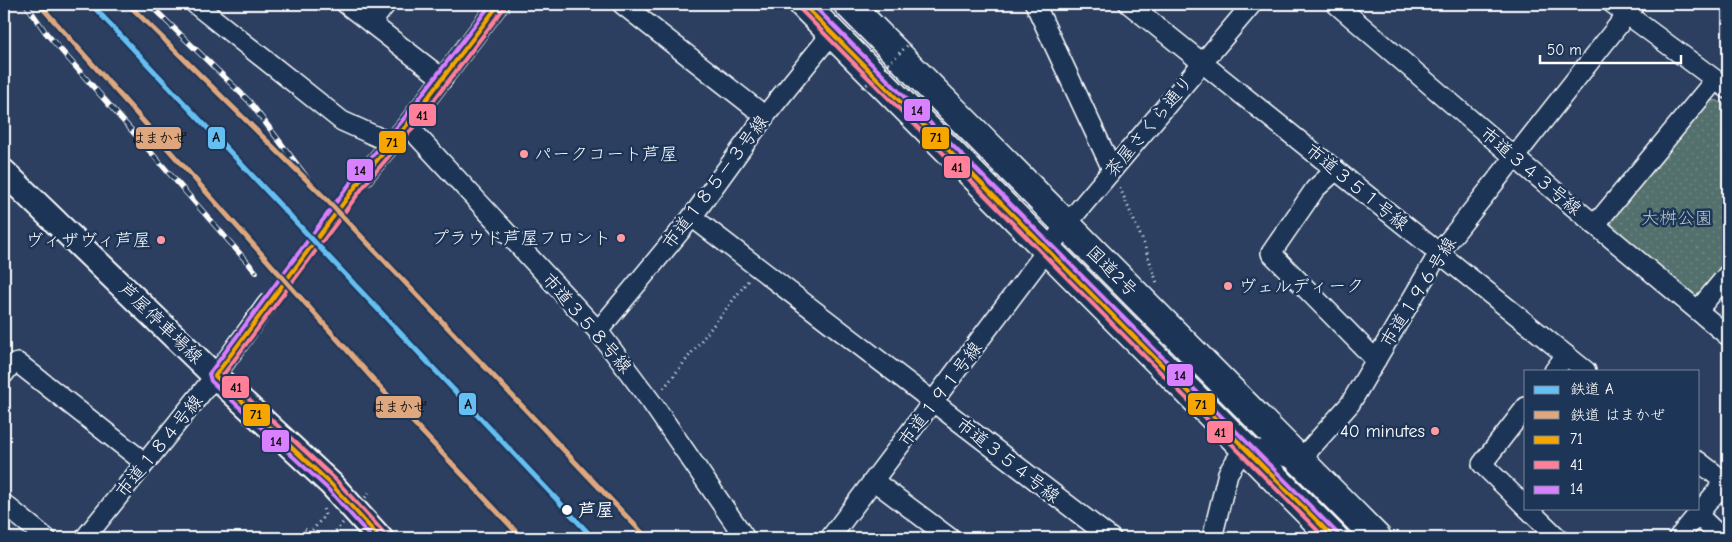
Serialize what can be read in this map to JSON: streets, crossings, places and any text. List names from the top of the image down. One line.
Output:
{"streets":{"highway":["国道2号"],"main road":["芦屋停車場線"],"street":["茶屋さくら通り","市道３４３号線","市道１８５－３号線","市道３５１号線","市道１９６号線","市道３５８号線","市道１９１号線","市道１８４号線","市道３５４号線"]},"crossings":[["茶屋さくら通り","市道３５１号線"],["茶屋さくら通り","国道2号"],["茶屋さくら通り","市道１９１号線"],["市道３４３号線","市道１９６号線"],["市道１８５－３号線","国道2号"],["市道１８５－３号線","市道３５８号線"],["市道１８５－３号線","市道３５４号線"],["市道３５１号線","市道１９６号線"],["国道2号","市道１９６号線"],["国道2号","市道１９１号線"],["芦屋停車場線","市道１８４号線"],["市道１９１号線","市道３５４号線"]],"parks":["大桝公園"],"places":["パークコート芦屋","プラウド芦屋フロント","ヴィザヴィ芦屋","ヴェルディーク","40 minutes","芦屋"],"lines":["rail line A","rail line はまかぜ","transit line 71","transit line 14","transit line 41"],"legend":["鉄道 A","鉄道 はまかぜ","71","41","14"],"scale_bar":"50 m"}
